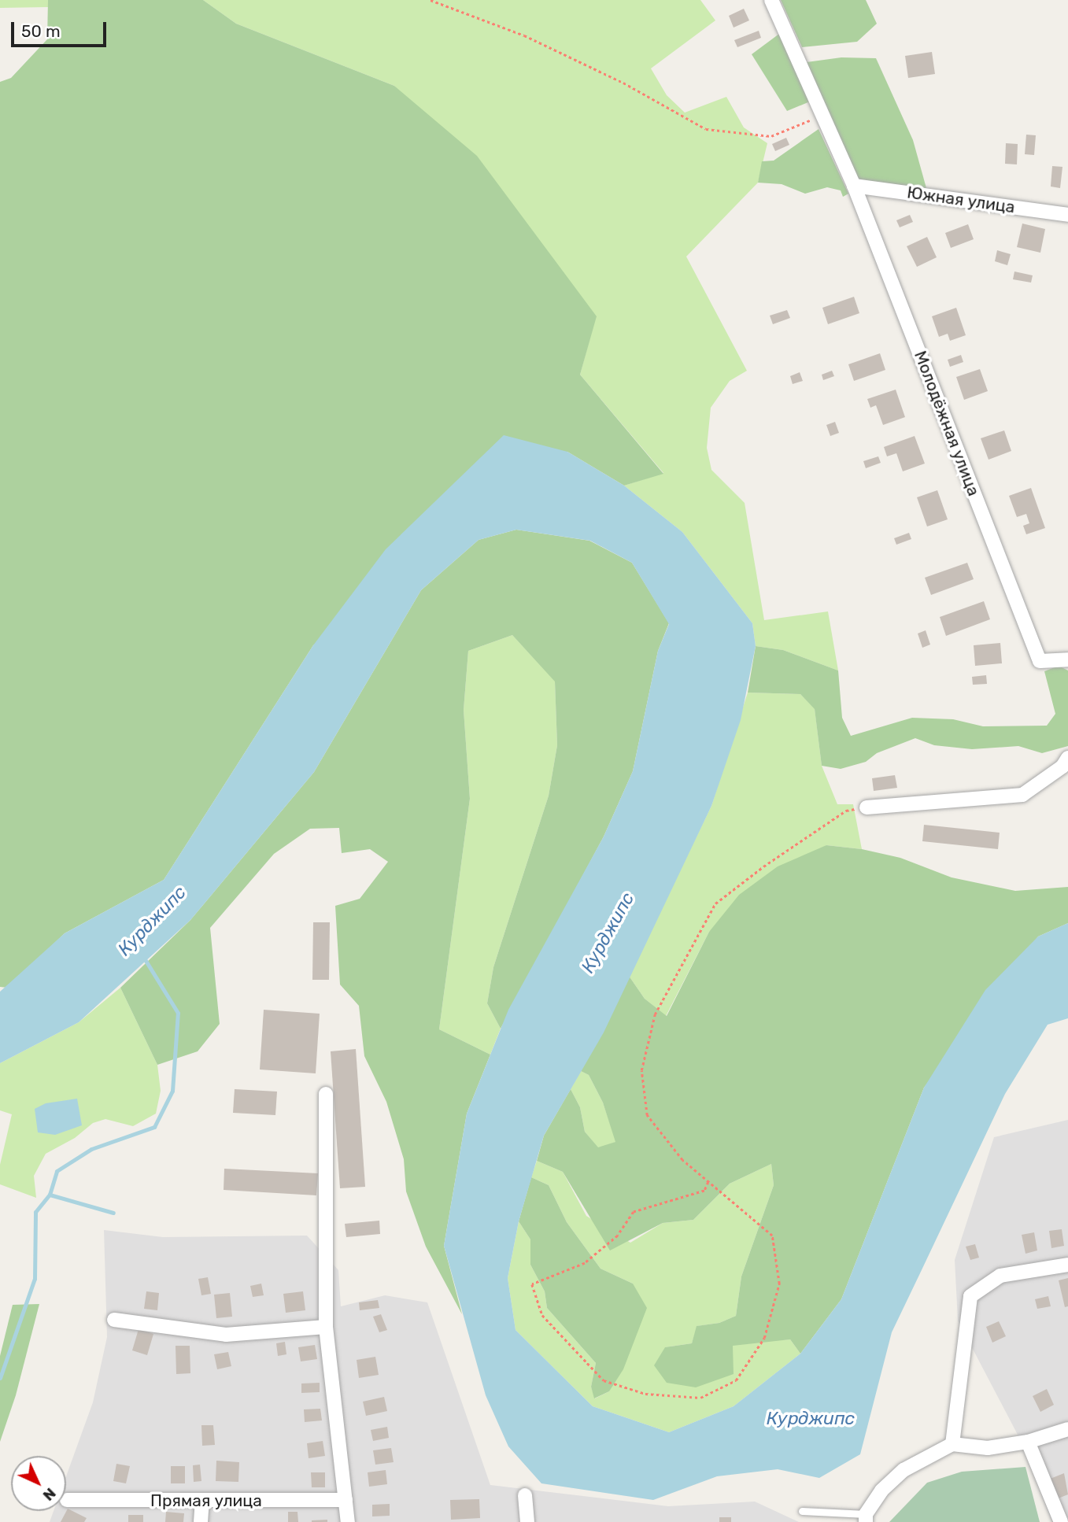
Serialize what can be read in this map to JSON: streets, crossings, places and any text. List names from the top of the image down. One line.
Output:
{"streets":{"street":["Южная улица","Молодёжная улица","Прямая улица"]},"crossings":[["Южная улица","Молодёжная улица"]],"water":["Курджипс"],"scale_bar":"50 m","north":"bottom right"}
